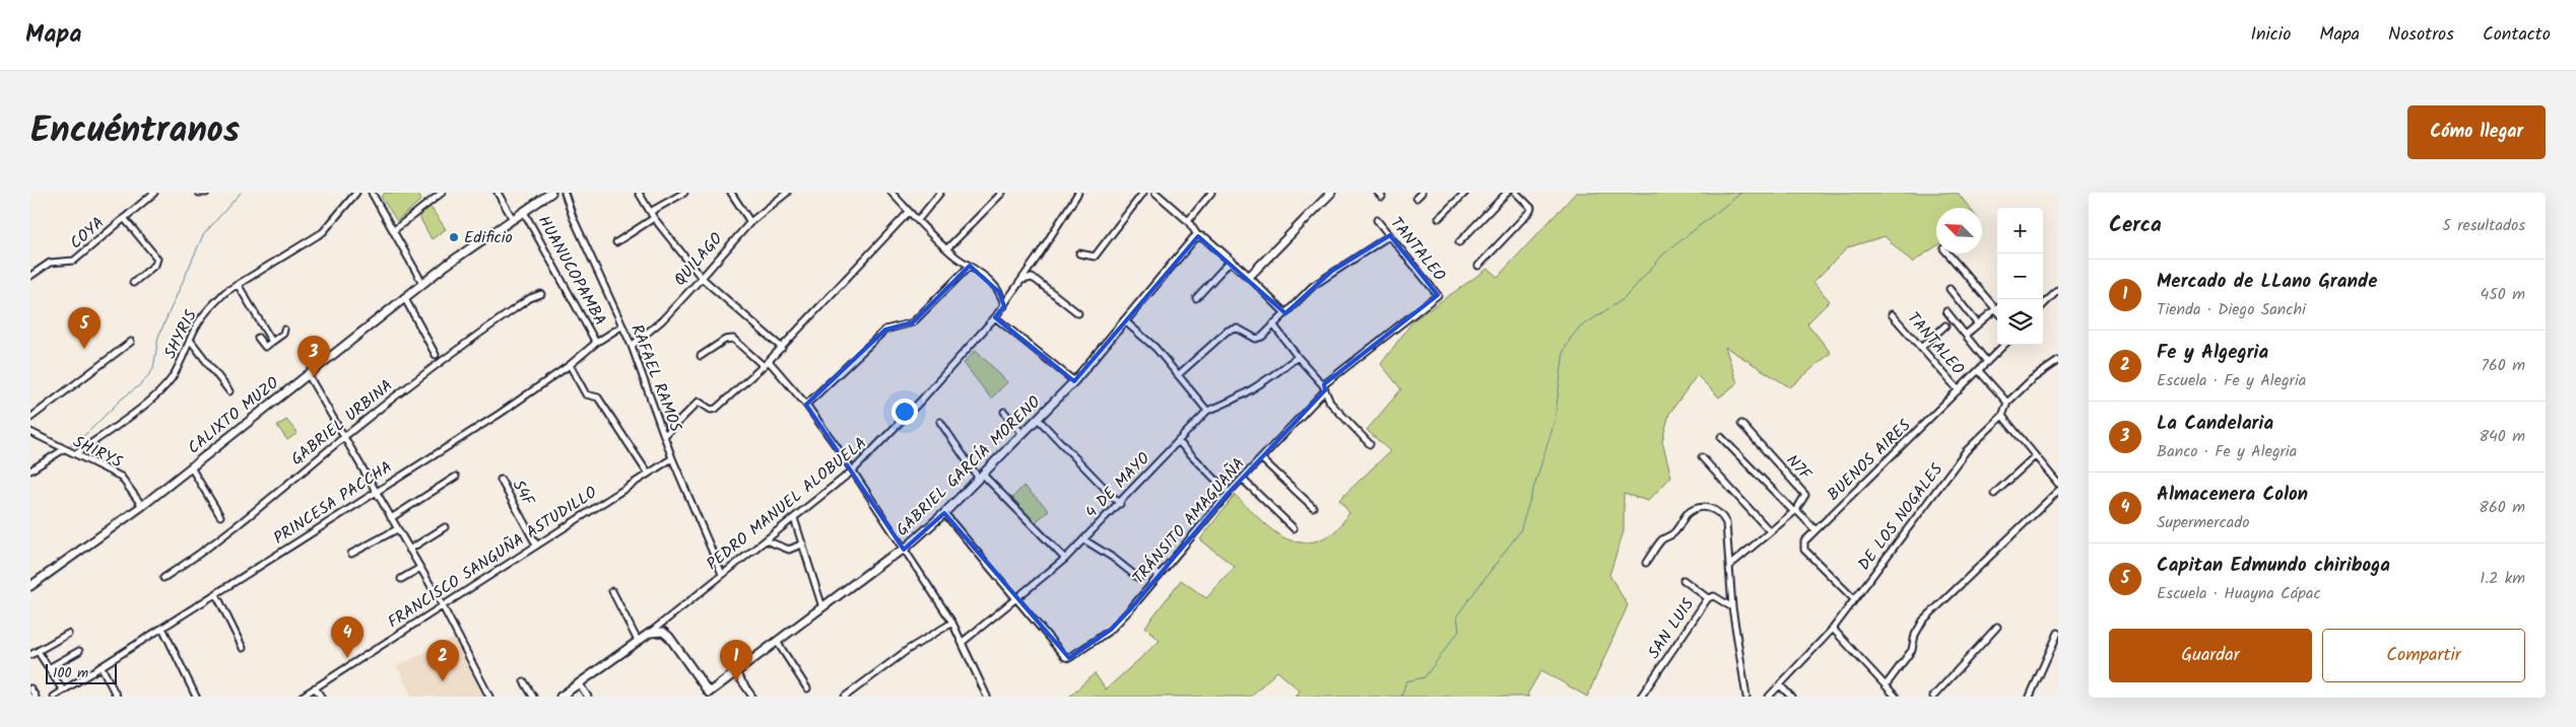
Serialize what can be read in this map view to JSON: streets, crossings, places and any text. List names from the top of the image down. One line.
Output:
{"streets":{"street":["COYA","TANTALEO","QUILAGO","HUANUCOPAMBA","SHYRIS","RAFAEL RAMOS","CALIXTO MUZO","GABRIEL URBINA","SHIRYS","BUENOS AIRES","GABRIEL GARCÍA MORENO","N7F","4 DE MAYO","S4F","PRINCESA PACCHA","PEDRO MANUEL ALOBUELA","DE LOS NOGALES","TRÁNSITO AMAGUAÑA","FRANCISCO SANGUÑA ASTUDILLO","SAN LUIS"]},"crossings":[["TANTALEO","BUENOS AIRES"],["TANTALEO","TRÁNSITO AMAGUAÑA"],["QUILAGO","RAFAEL RAMOS"],["HUANUCOPAMBA","CALIXTO MUZO"],["HUANUCOPAMBA","PRINCESA PACCHA"],["SHYRIS","SHIRYS"],["RAFAEL RAMOS","PRINCESA PACCHA"],["RAFAEL RAMOS","PEDRO MANUEL ALOBUELA"],["RAFAEL RAMOS","FRANCISCO SANGUÑA ASTUDILLO"],["CALIXTO MUZO","SHIRYS"],["BUENOS AIRES","DE LOS NOGALES"],["GABRIEL GARCÍA MORENO","PEDRO MANUEL ALOBUELA"],["4 DE MAYO","TRÁNSITO AMAGUAÑA"],["S4F","FRANCISCO SANGUÑA ASTUDILLO"]],"places":["Edificio"],"scale_bar":"100 m","north":"top left","page":{"header":"Mapa","nav":["Inicio","Mapa","Nosotros","Contacto"],"title":"Encuéntranos","buttons":["Cómo llegar",["Guardar","Compartir"]],"heading":["Cerca","5 resultados"],"map_buttons":["+","−"],"list":[{"mark":"1","name":"Mercado de LLano Grande","note":"Tienda · Diego Sanchi","value":"450 m"},{"mark":"2","name":"Fe y Algegria","note":"Escuela · Fe y Alegria","value":"760 m"},{"mark":"3","name":"La Candelaria","note":"Banco · Fe y Alegria","value":"840 m"},{"mark":"4","name":"Almacenera Colon","note":"Supermercado","value":"860 m"},{"mark":"5","name":"Capitan Edmundo chiriboga","note":"Escuela · Huayna Cápac","value":"1.2 km"}],"pins":["5","3","4","1","2"],"scale":"100 m"}}
